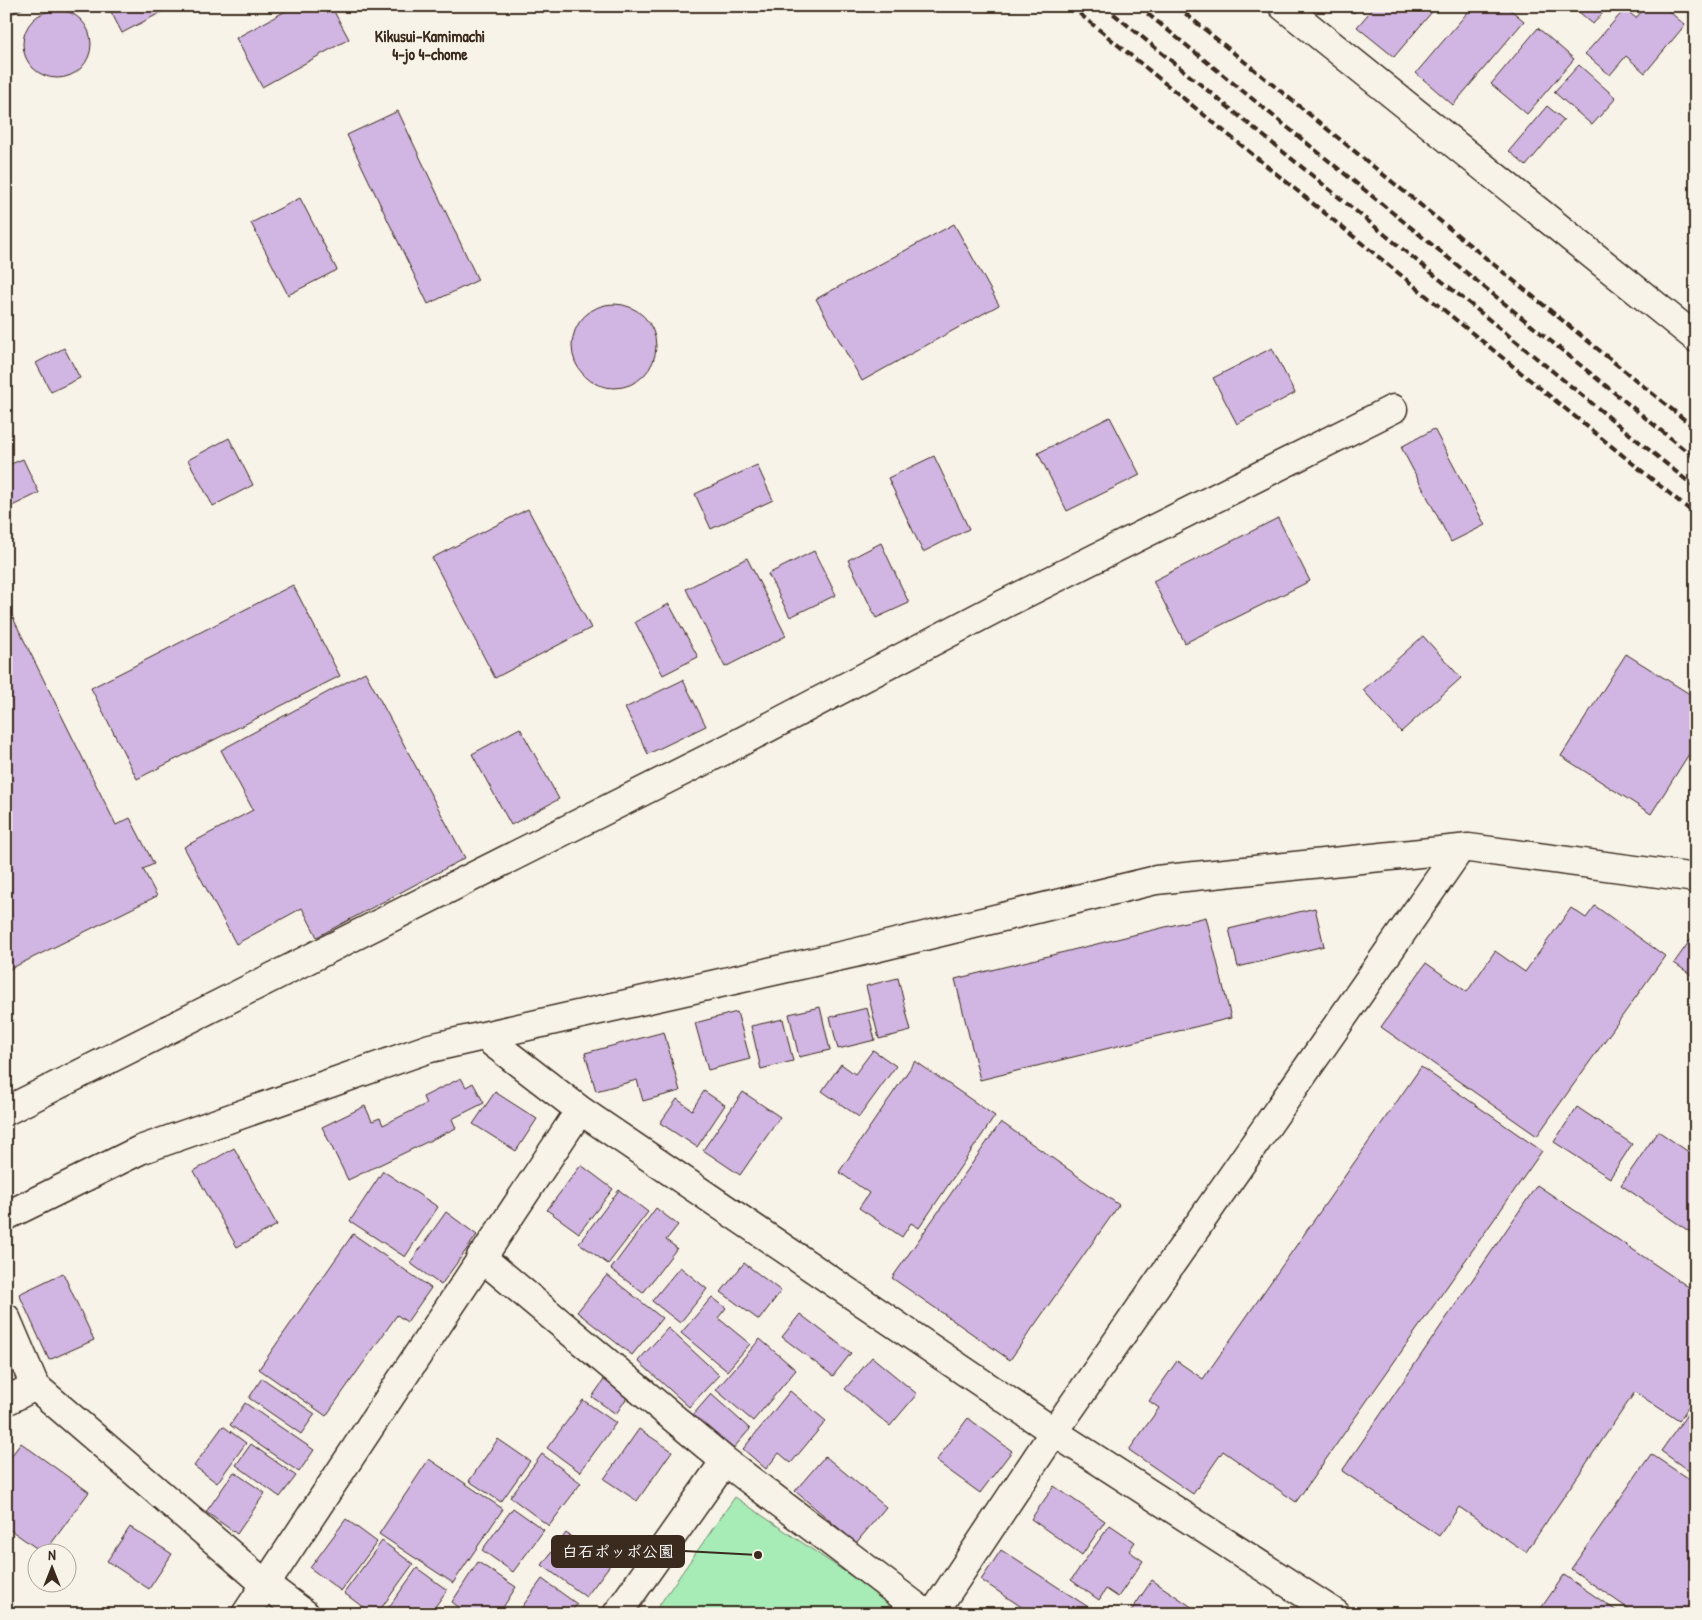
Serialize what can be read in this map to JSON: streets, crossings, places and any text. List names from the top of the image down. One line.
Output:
{"districts":["Kikusui-Kamimachi 4-jo 4-chome"],"places":["白石ポッポ公園"],"north":"top"}
